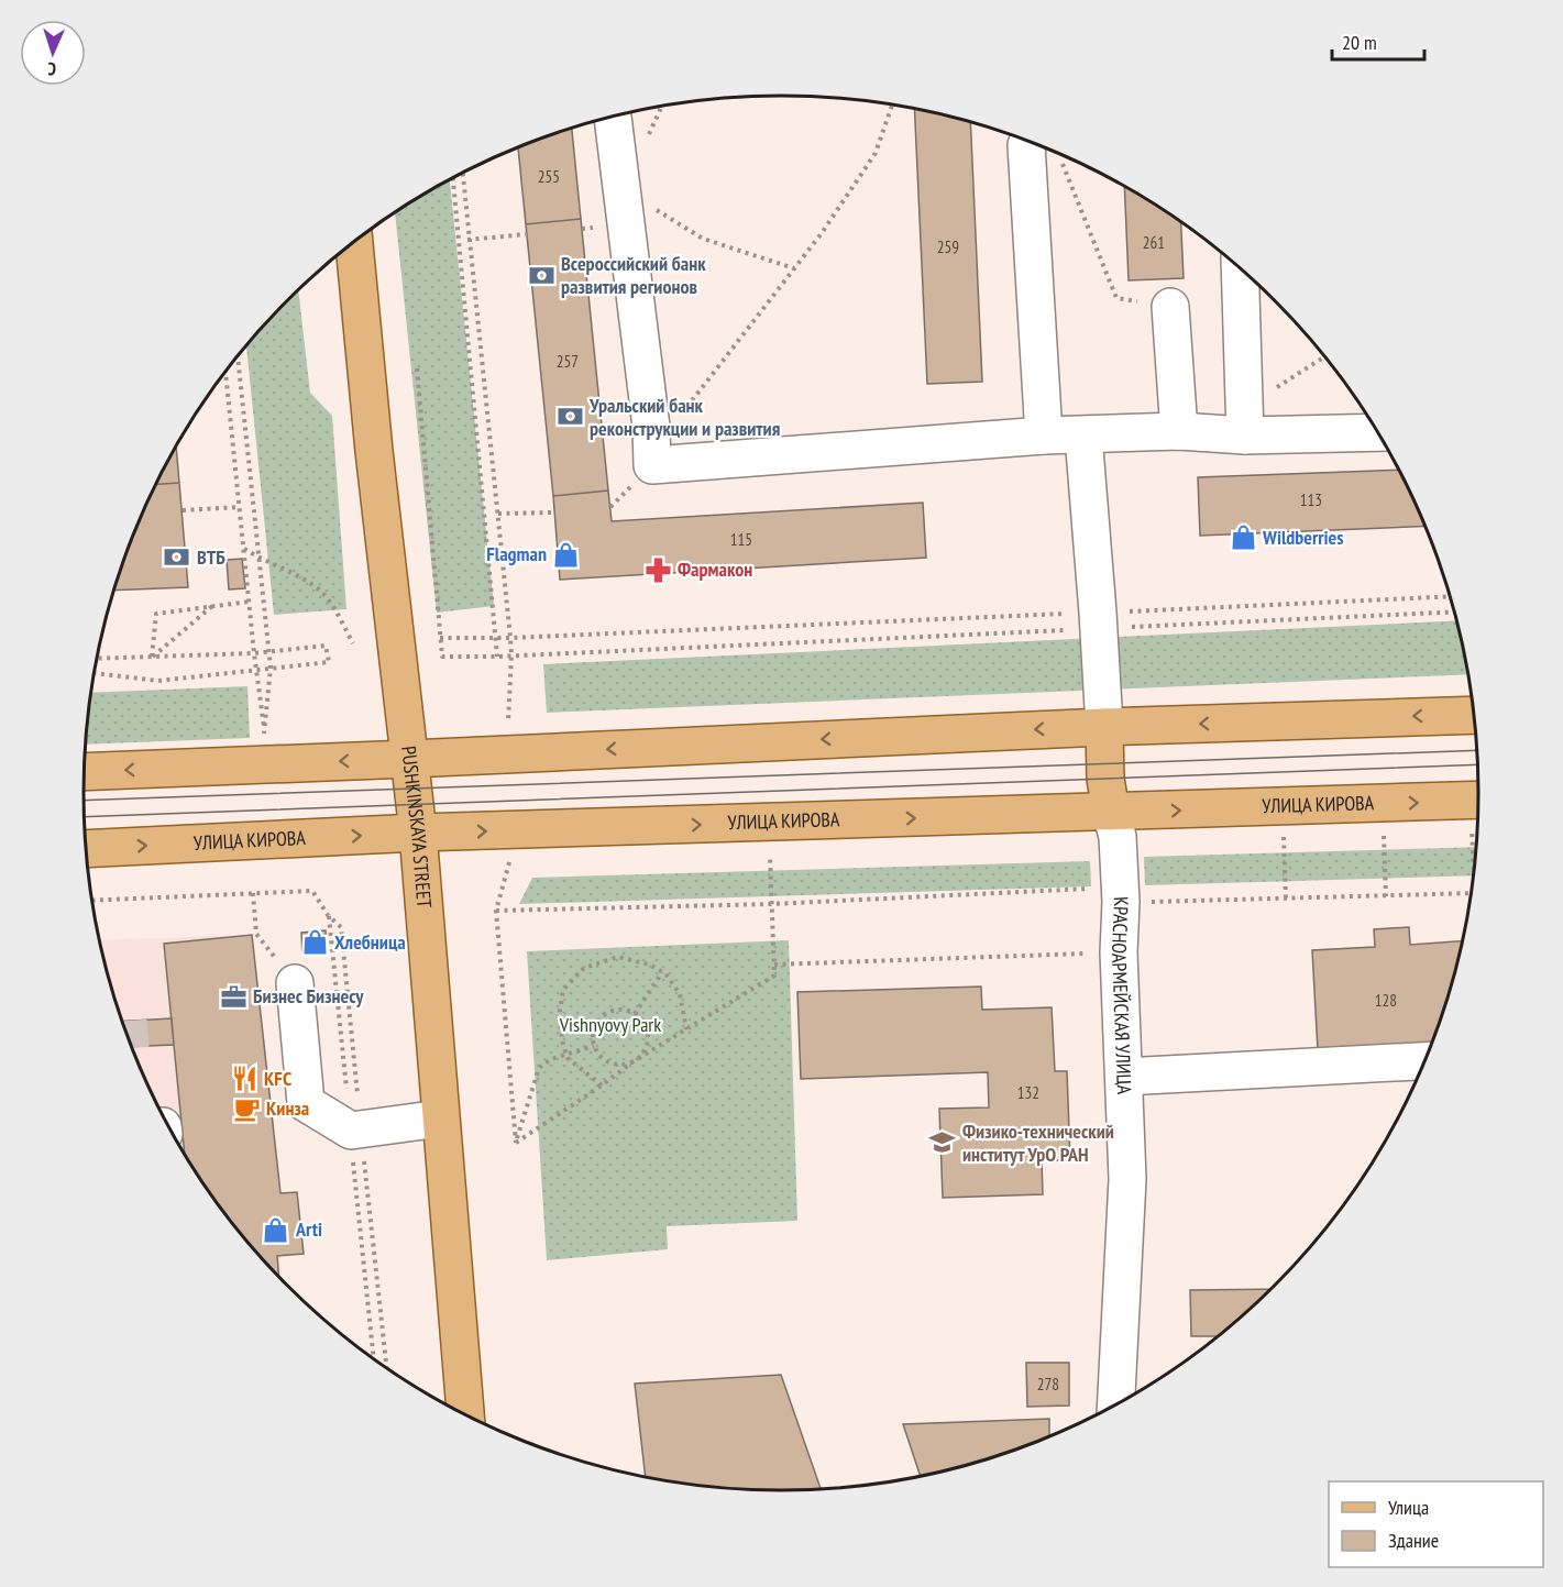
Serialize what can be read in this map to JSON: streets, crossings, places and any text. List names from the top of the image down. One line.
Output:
{"streets":{"main road":["УЛИЦА КИРОВА","PUSHKINSKAYA STREET"],"street":["КРАСНОАРМЕЙСКАЯ УЛИЦА"]},"crossings":[["УЛИЦА КИРОВА","PUSHKINSKAYA STREET"],["УЛИЦА КИРОВА","КРАСНОАРМЕЙСКАЯ УЛИЦА"]],"parks":["Vishnyovy Park"],"places":{"bank":["Всероссийский банк развития регионов","Уральский банк реконструкции и развития","ВТБ"],"shop":["Wildberries","Flagman","Хлебница","Arti"],"pharmacy":["Фармакон"],"office":["Бизнес Бизнесу"],"restaurant":["KFC"],"cafe":["Кинза"],"school or university":["Физико-технический институт УрО РАН"]},"house_numbers":["255","261","259","257","113","115","128","132","278"],"legend":["Улица","Здание"],"scale_bar":"20 m","north":"bottom"}
